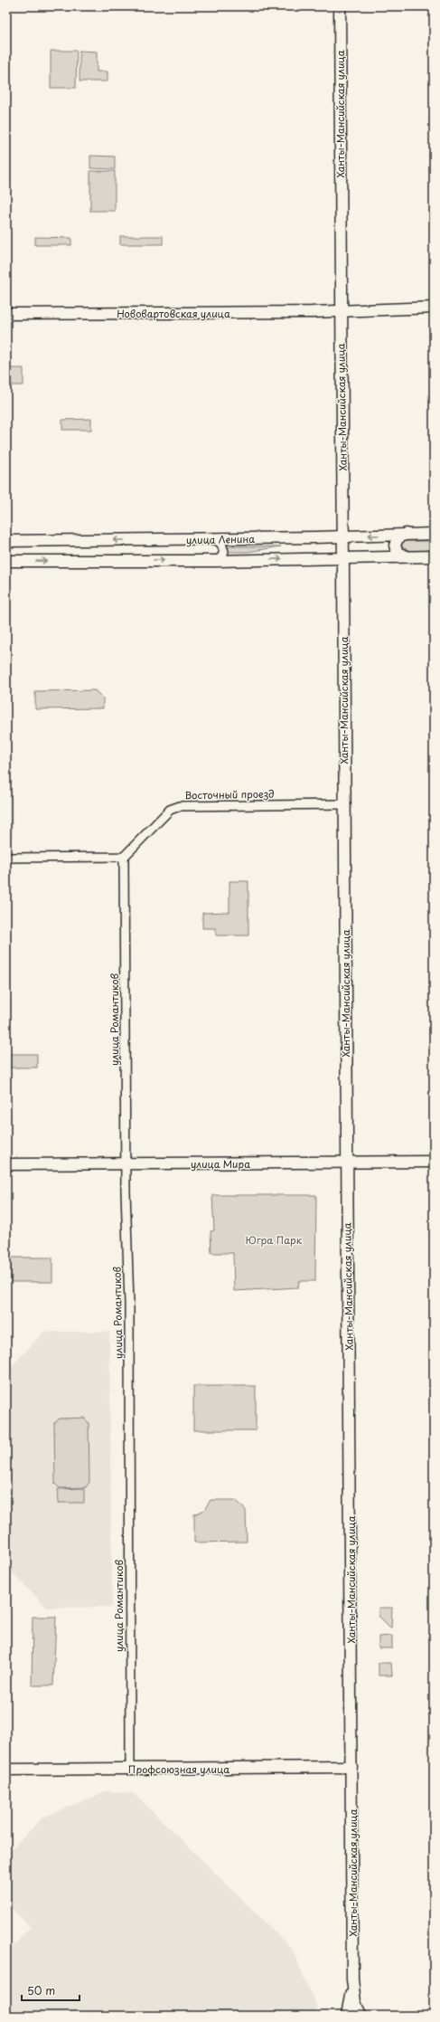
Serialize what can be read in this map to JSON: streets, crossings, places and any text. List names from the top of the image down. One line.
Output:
{"streets":{"main road":["Ханты-Мансийская улица","Нововартовская улица","улица Ленина","улица Мира","Профсоюзная улица"],"street":["Восточный проезд","улица Романтиков"]},"crossings":[["Ханты-Мансийская улица","Нововартовская улица"],["Ханты-Мансийская улица","улица Ленина"],["Ханты-Мансийская улица","Восточный проезд"],["Ханты-Мансийская улица","улица Мира"],["Ханты-Мансийская улица","Профсоюзная улица"],["Восточный проезд","улица Романтиков"],["улица Романтиков","улица Мира"],["улица Романтиков","Профсоюзная улица"]],"parks":["Югра Парк"],"scale_bar":"50 m"}
